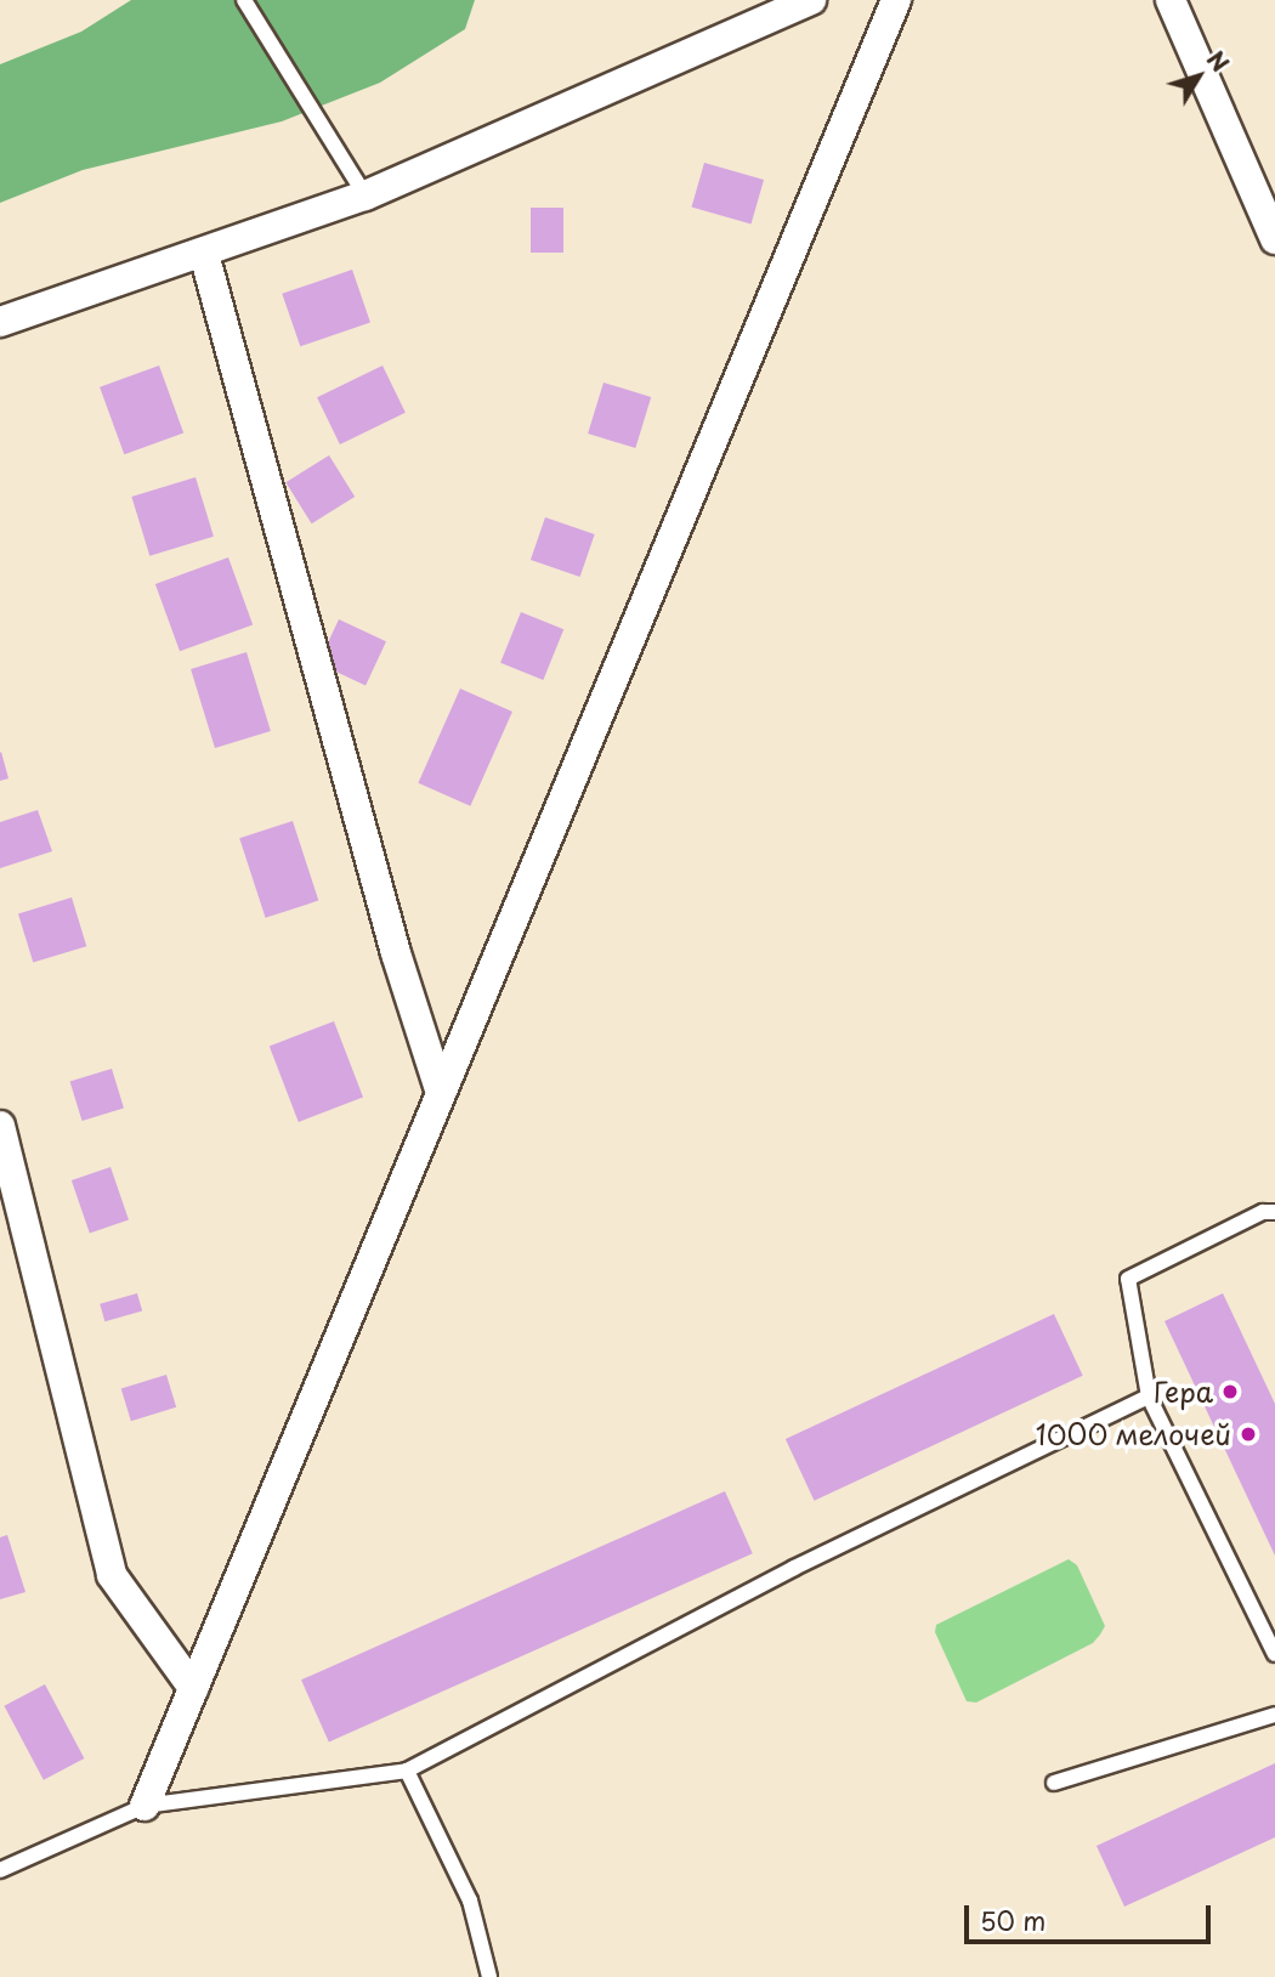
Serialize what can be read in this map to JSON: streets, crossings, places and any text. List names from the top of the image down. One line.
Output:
{"places":["Гера","1000 мелочей"],"scale_bar":"50 m","north":"top right"}
